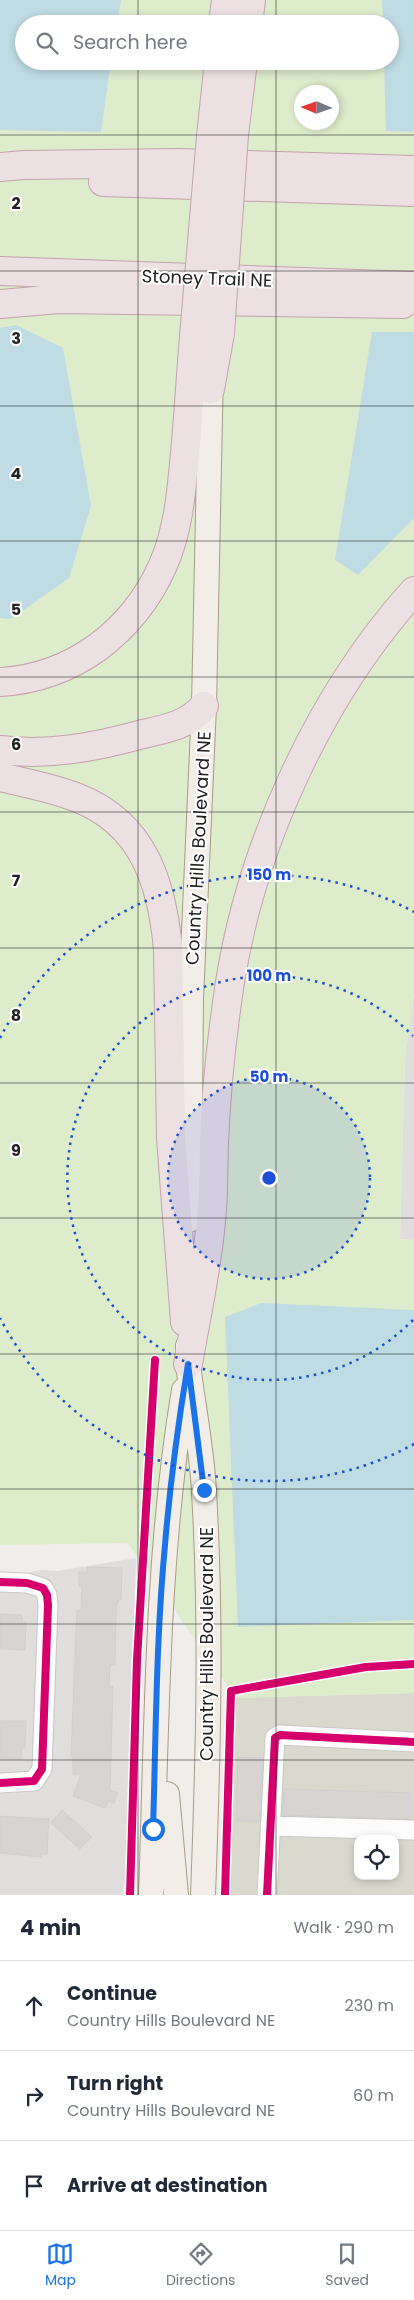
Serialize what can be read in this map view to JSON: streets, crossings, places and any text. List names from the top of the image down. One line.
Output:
{"streets":{"highway":["Stoney Trail NE"],"main road":["Country Hills Boulevard NE"]},"north":"left","page":{"search":"Search here","heading":["4 min","Walk · 290 m"],"list":[["Continue","Country Hills Boulevard NE","230 m"],["Turn right","Country Hills Boulevard NE","60 m"],"Arrive at destination"],"nav":["Map","Directions","Saved"]},"grid":{"rows":["2","3","4","5","6","7","8","9"]},"rings":["150 m","100 m","50 m"]}
